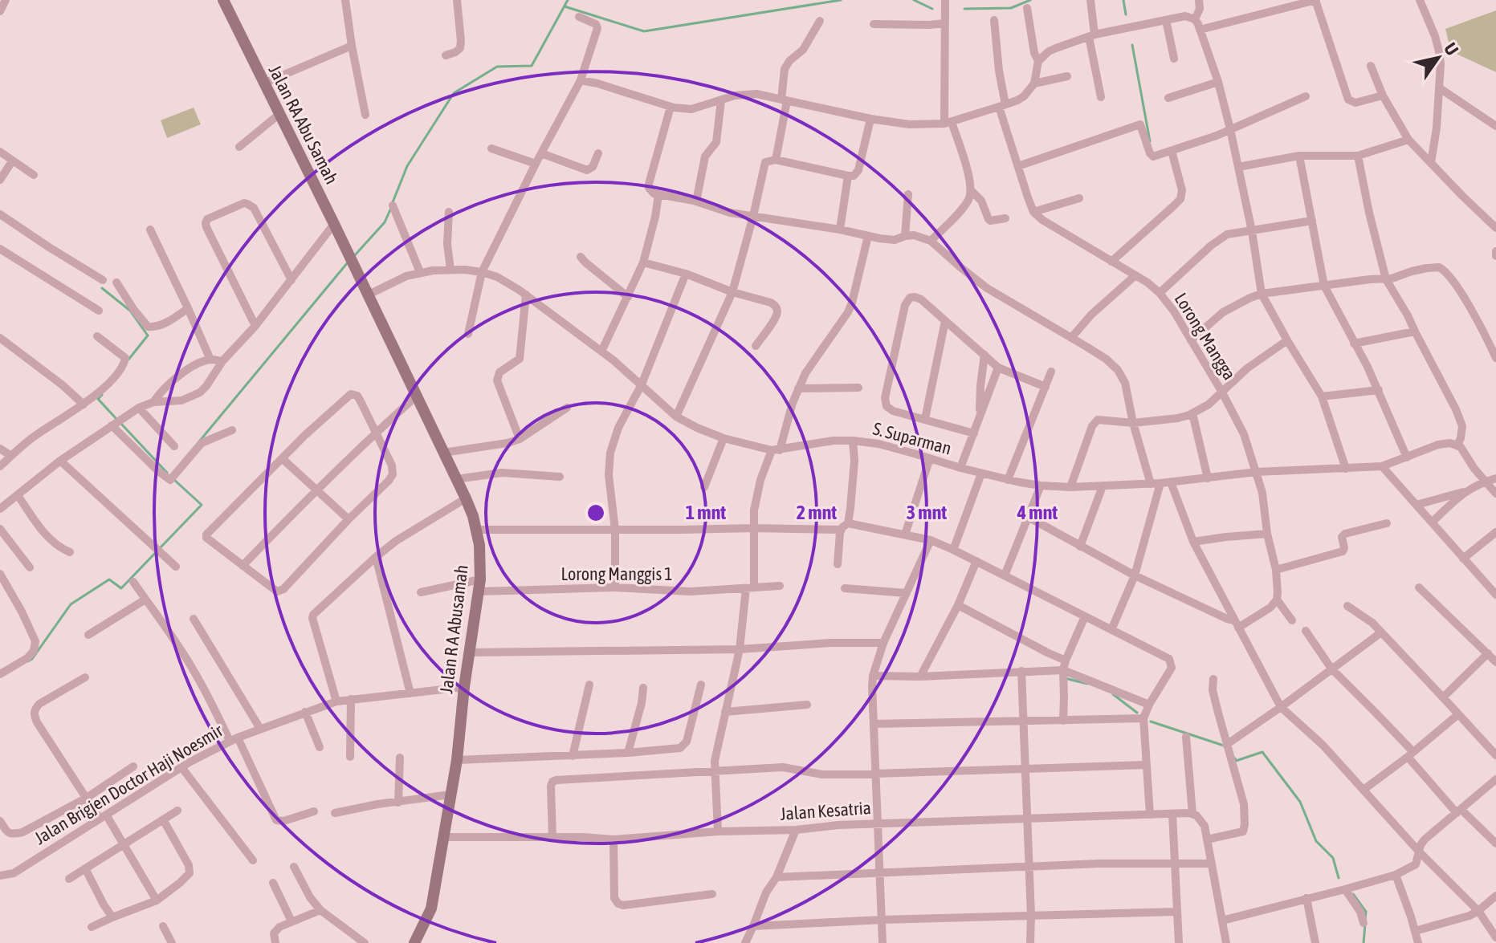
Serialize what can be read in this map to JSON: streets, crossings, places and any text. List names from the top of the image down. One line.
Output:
{"streets":{"street":["Jalan RA Abu Samah","Lorong Mangga","S. Suparman","Lorong Manggis 1","Jalan R A Abusamah","Jalan Brigjen Doctor Haji Noesmir","Jalan Kesatria"]},"crossings":[["Jalan RA Abu Samah","Jalan R A Abusamah"],["Lorong Mangga","S. Suparman"],["S. Suparman","Jalan R A Abusamah"],["Lorong Manggis 1","Jalan R A Abusamah"],["Jalan R A Abusamah","Jalan Brigjen Doctor Haji Noesmir"],["Jalan R A Abusamah","Jalan Kesatria"]],"north":"top right","rings":["1 mnt","2 mnt","3 mnt","4 mnt"]}
